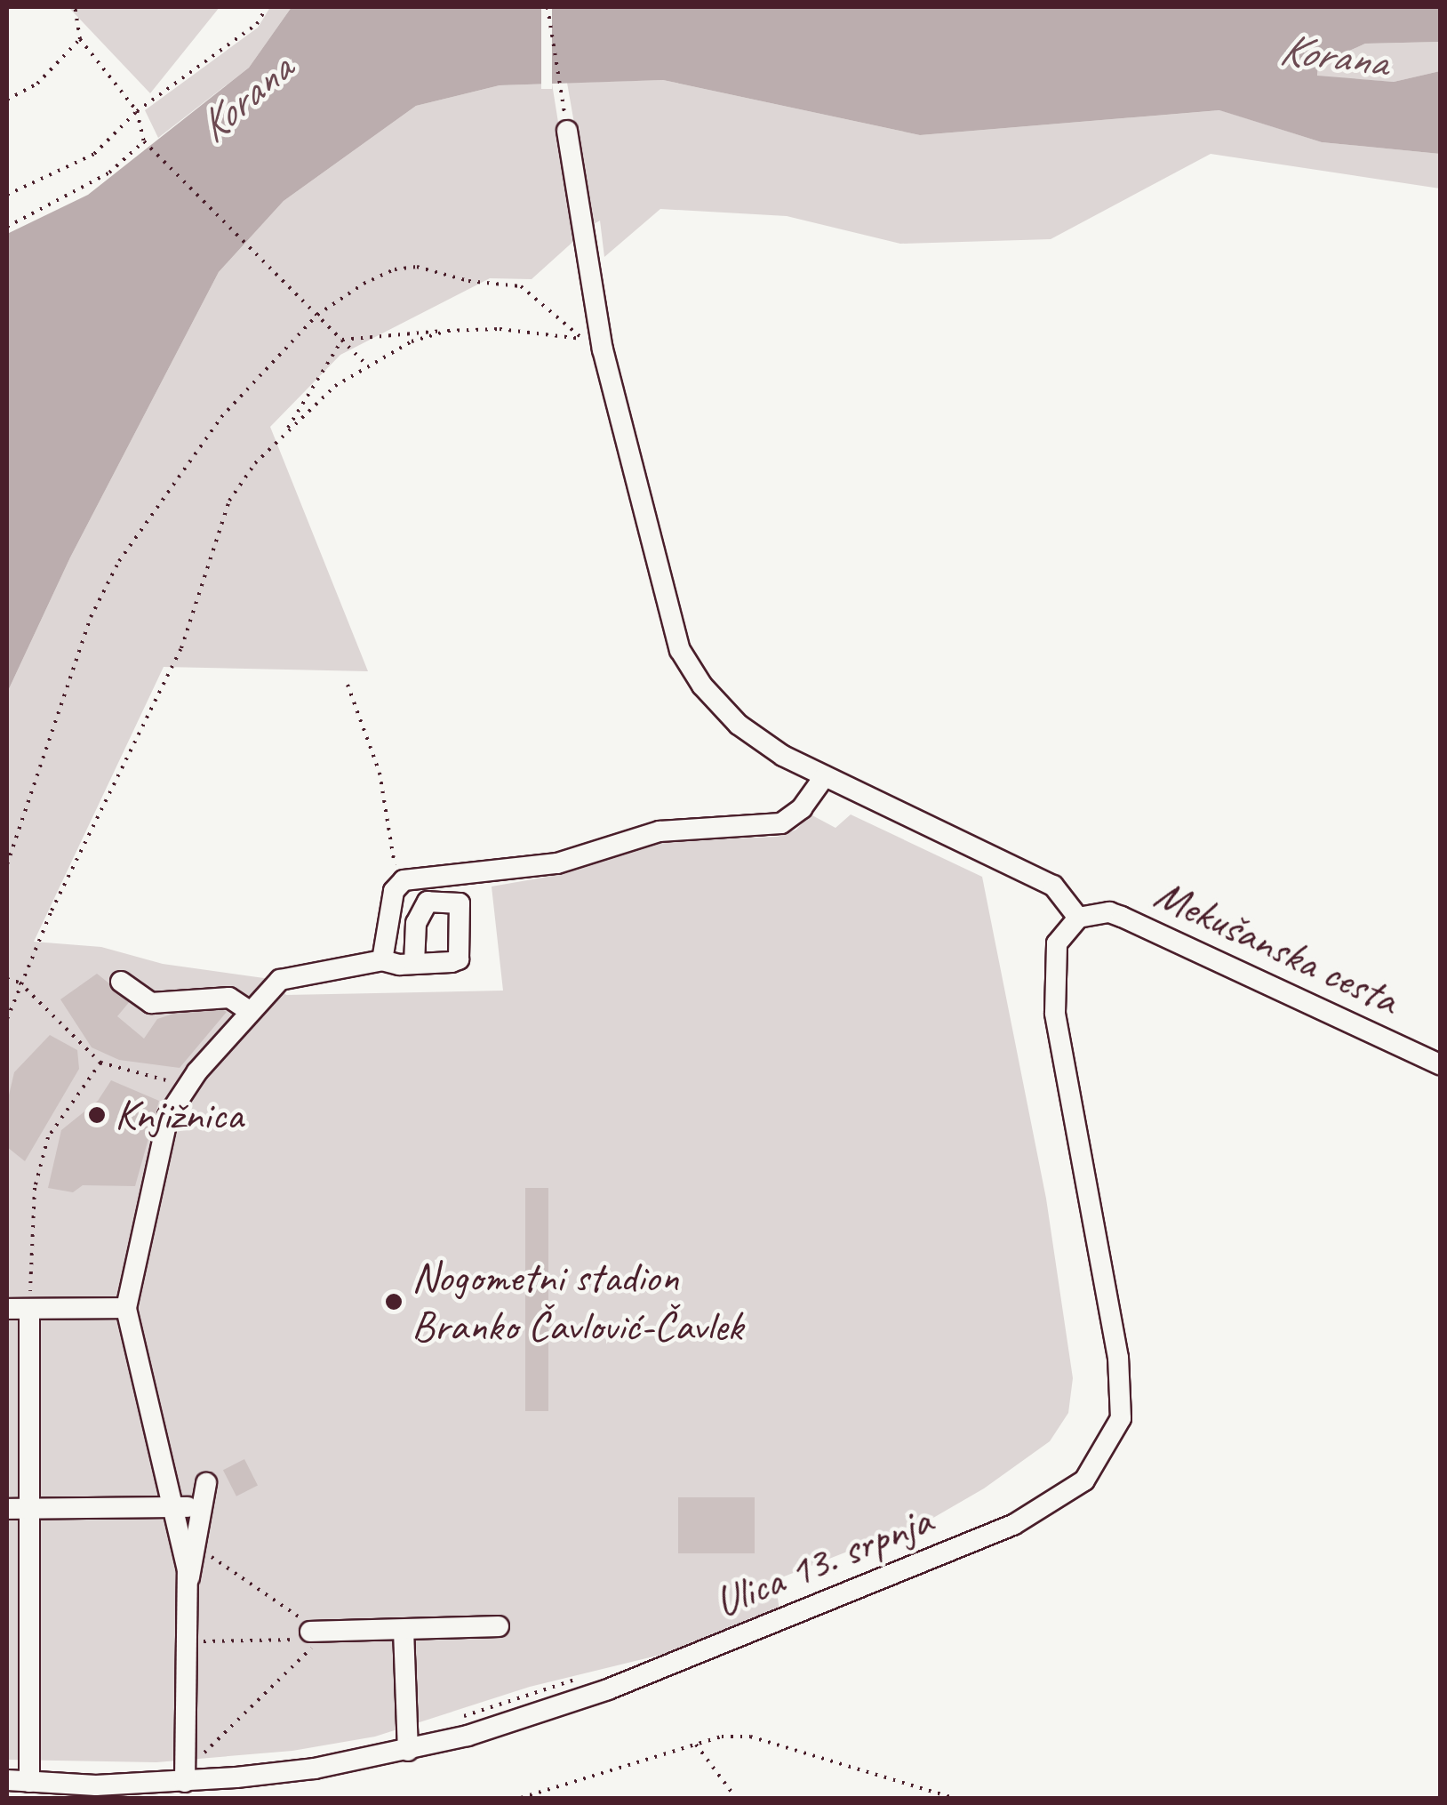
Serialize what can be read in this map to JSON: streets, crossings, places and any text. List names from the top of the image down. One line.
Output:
{"streets":{"street":["Mekušanska cesta","Ulica 13. srpnja"]},"crossings":[["Mekušanska cesta","Ulica 13. srpnja"]],"water":["Korana"],"places":["Knjižnica","Nogometni stadion Branko Čavlović-Čavlek"]}
